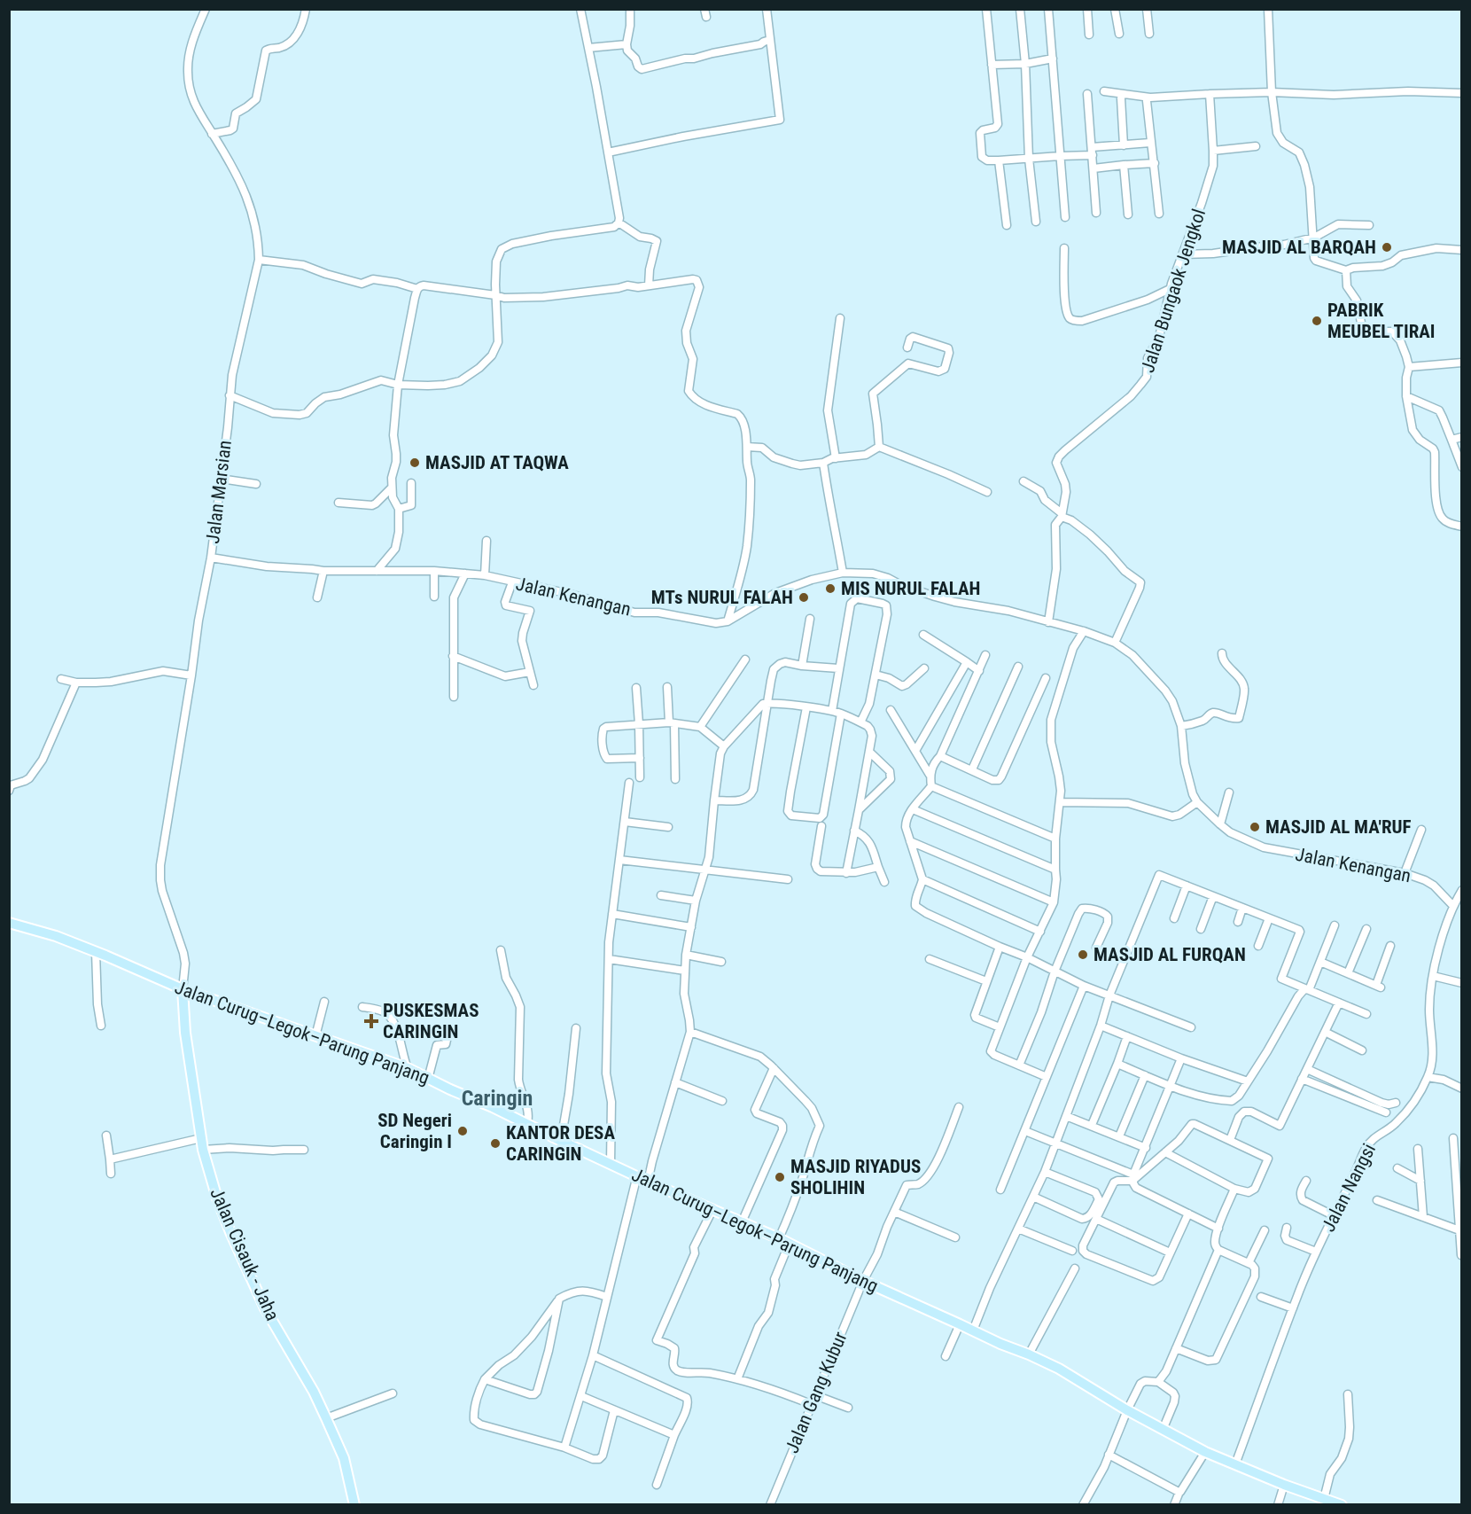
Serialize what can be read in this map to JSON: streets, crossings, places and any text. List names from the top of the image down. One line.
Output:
{"streets":{"main road":["Jalan Curug–Legok–Parung Panjang","Jalan Cisauk - Jaha"],"street":["Jalan Bungaok Jengkol","Jalan Marsian","Jalan Kenangan","Jalan Nangsi","Jalan Gang Kubur"]},"crossings":[["Jalan Bungaok Jengkol","Jalan Kenangan"],["Jalan Marsian","Jalan Kenangan"],["Jalan Marsian","Jalan Curug–Legok–Parung Panjang"],["Jalan Marsian","Jalan Cisauk - Jaha"],["Jalan Kenangan","Jalan Nangsi"],["Jalan Curug–Legok–Parung Panjang","Jalan Nangsi"],["Jalan Curug–Legok–Parung Panjang","Jalan Cisauk - Jaha"],["Jalan Curug–Legok–Parung Panjang","Jalan Gang Kubur"]],"districts":["Caringin"],"places":{"other":["MASJID AL BARQAH","PABRIK MEUBEL TIRAI","MASJID AT TAQWA","MIS NURUL FALAH","MTs NURUL FALAH","MASJID AL MA'RUF","MASJID AL FURQAN","SD Negeri Caringin I","KANTOR DESA CARINGIN","MASJID RIYADUS SHOLIHIN"],"health":["PUSKESMAS CARINGIN"]}}
